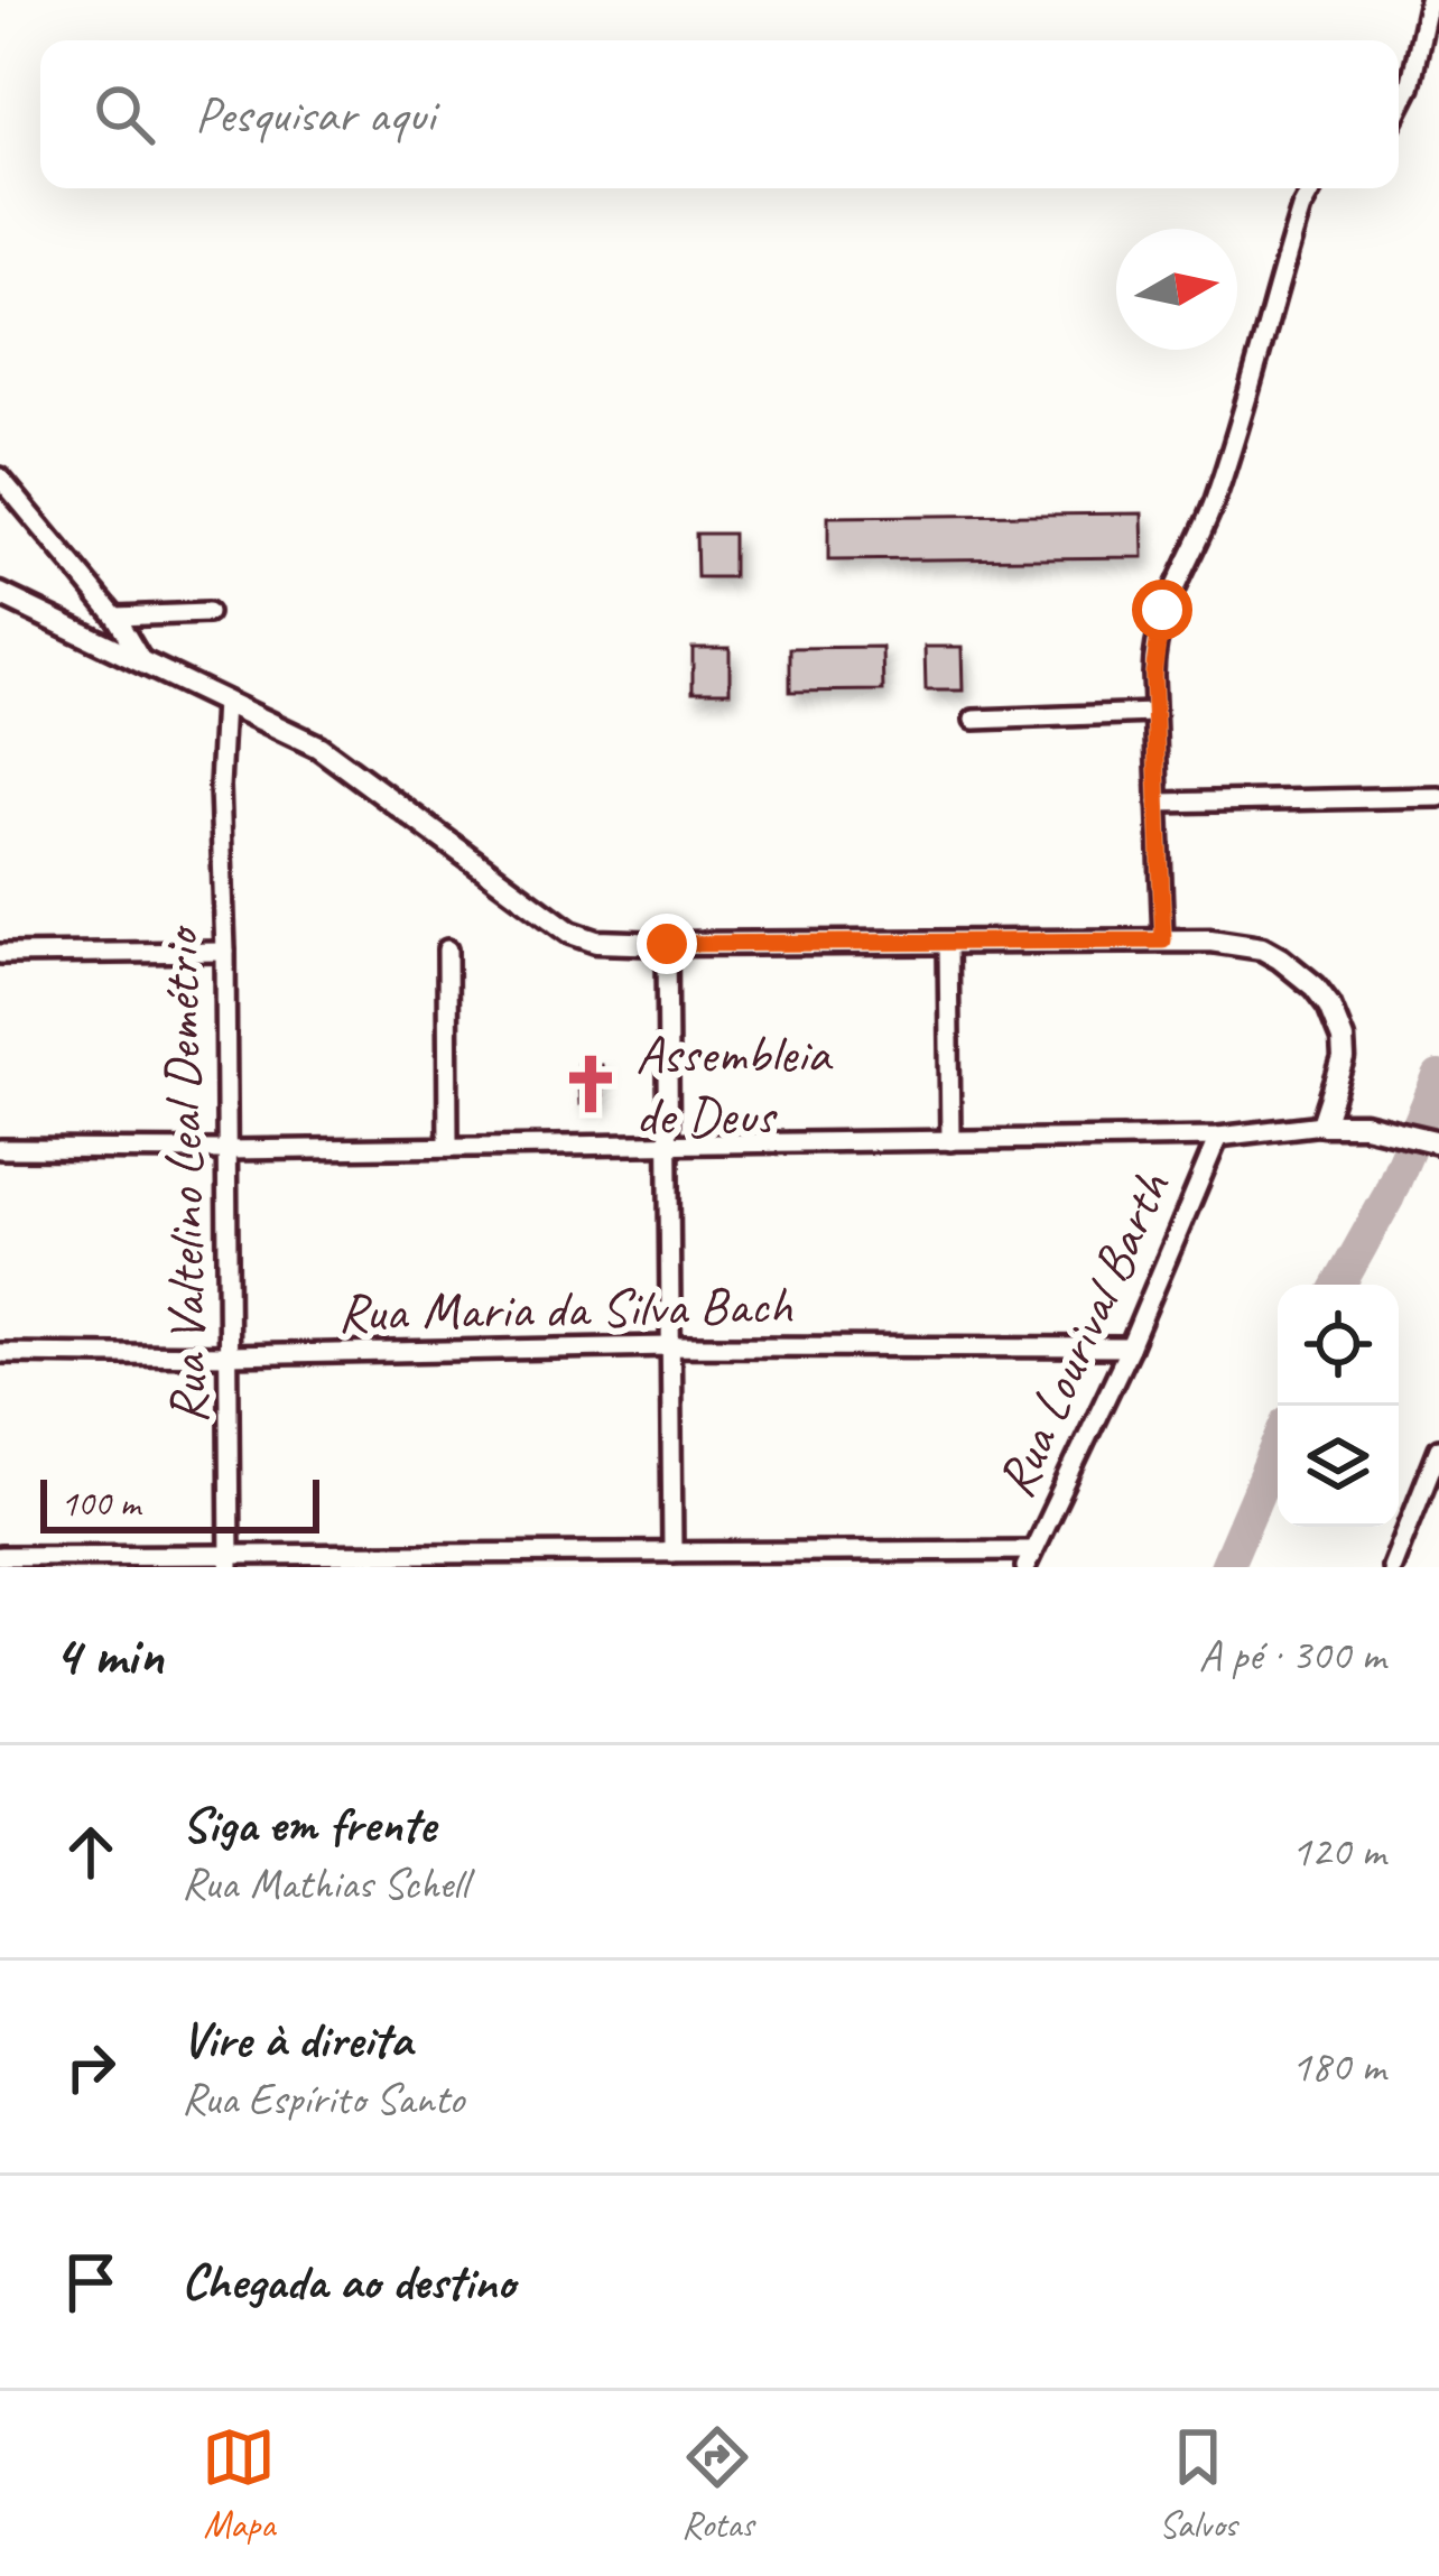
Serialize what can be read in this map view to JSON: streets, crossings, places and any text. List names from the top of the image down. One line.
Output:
{"streets":{"street":["Rua Valtelino Leal Demétrio","Rua Maria da Silva Bach","Rua Lourival Barth"]},"crossings":[["Rua Valtelino Leal Demétrio","Rua Maria da Silva Bach"],["Rua Maria da Silva Bach","Rua Lourival Barth"]],"places":{"church":["Assembleia de Deus"]},"scale_bar":"100 m","north":"right","page":{"search":"Pesquisar aqui","scale":"100 m","heading":["4 min","A pé · 300 m"],"list":[["Siga em frente","Rua Mathias Schell","120 m"],["Vire à direita","Rua Espírito Santo","180 m"],"Chegada ao destino"],"nav":["Mapa","Rotas","Salvos"]}}
